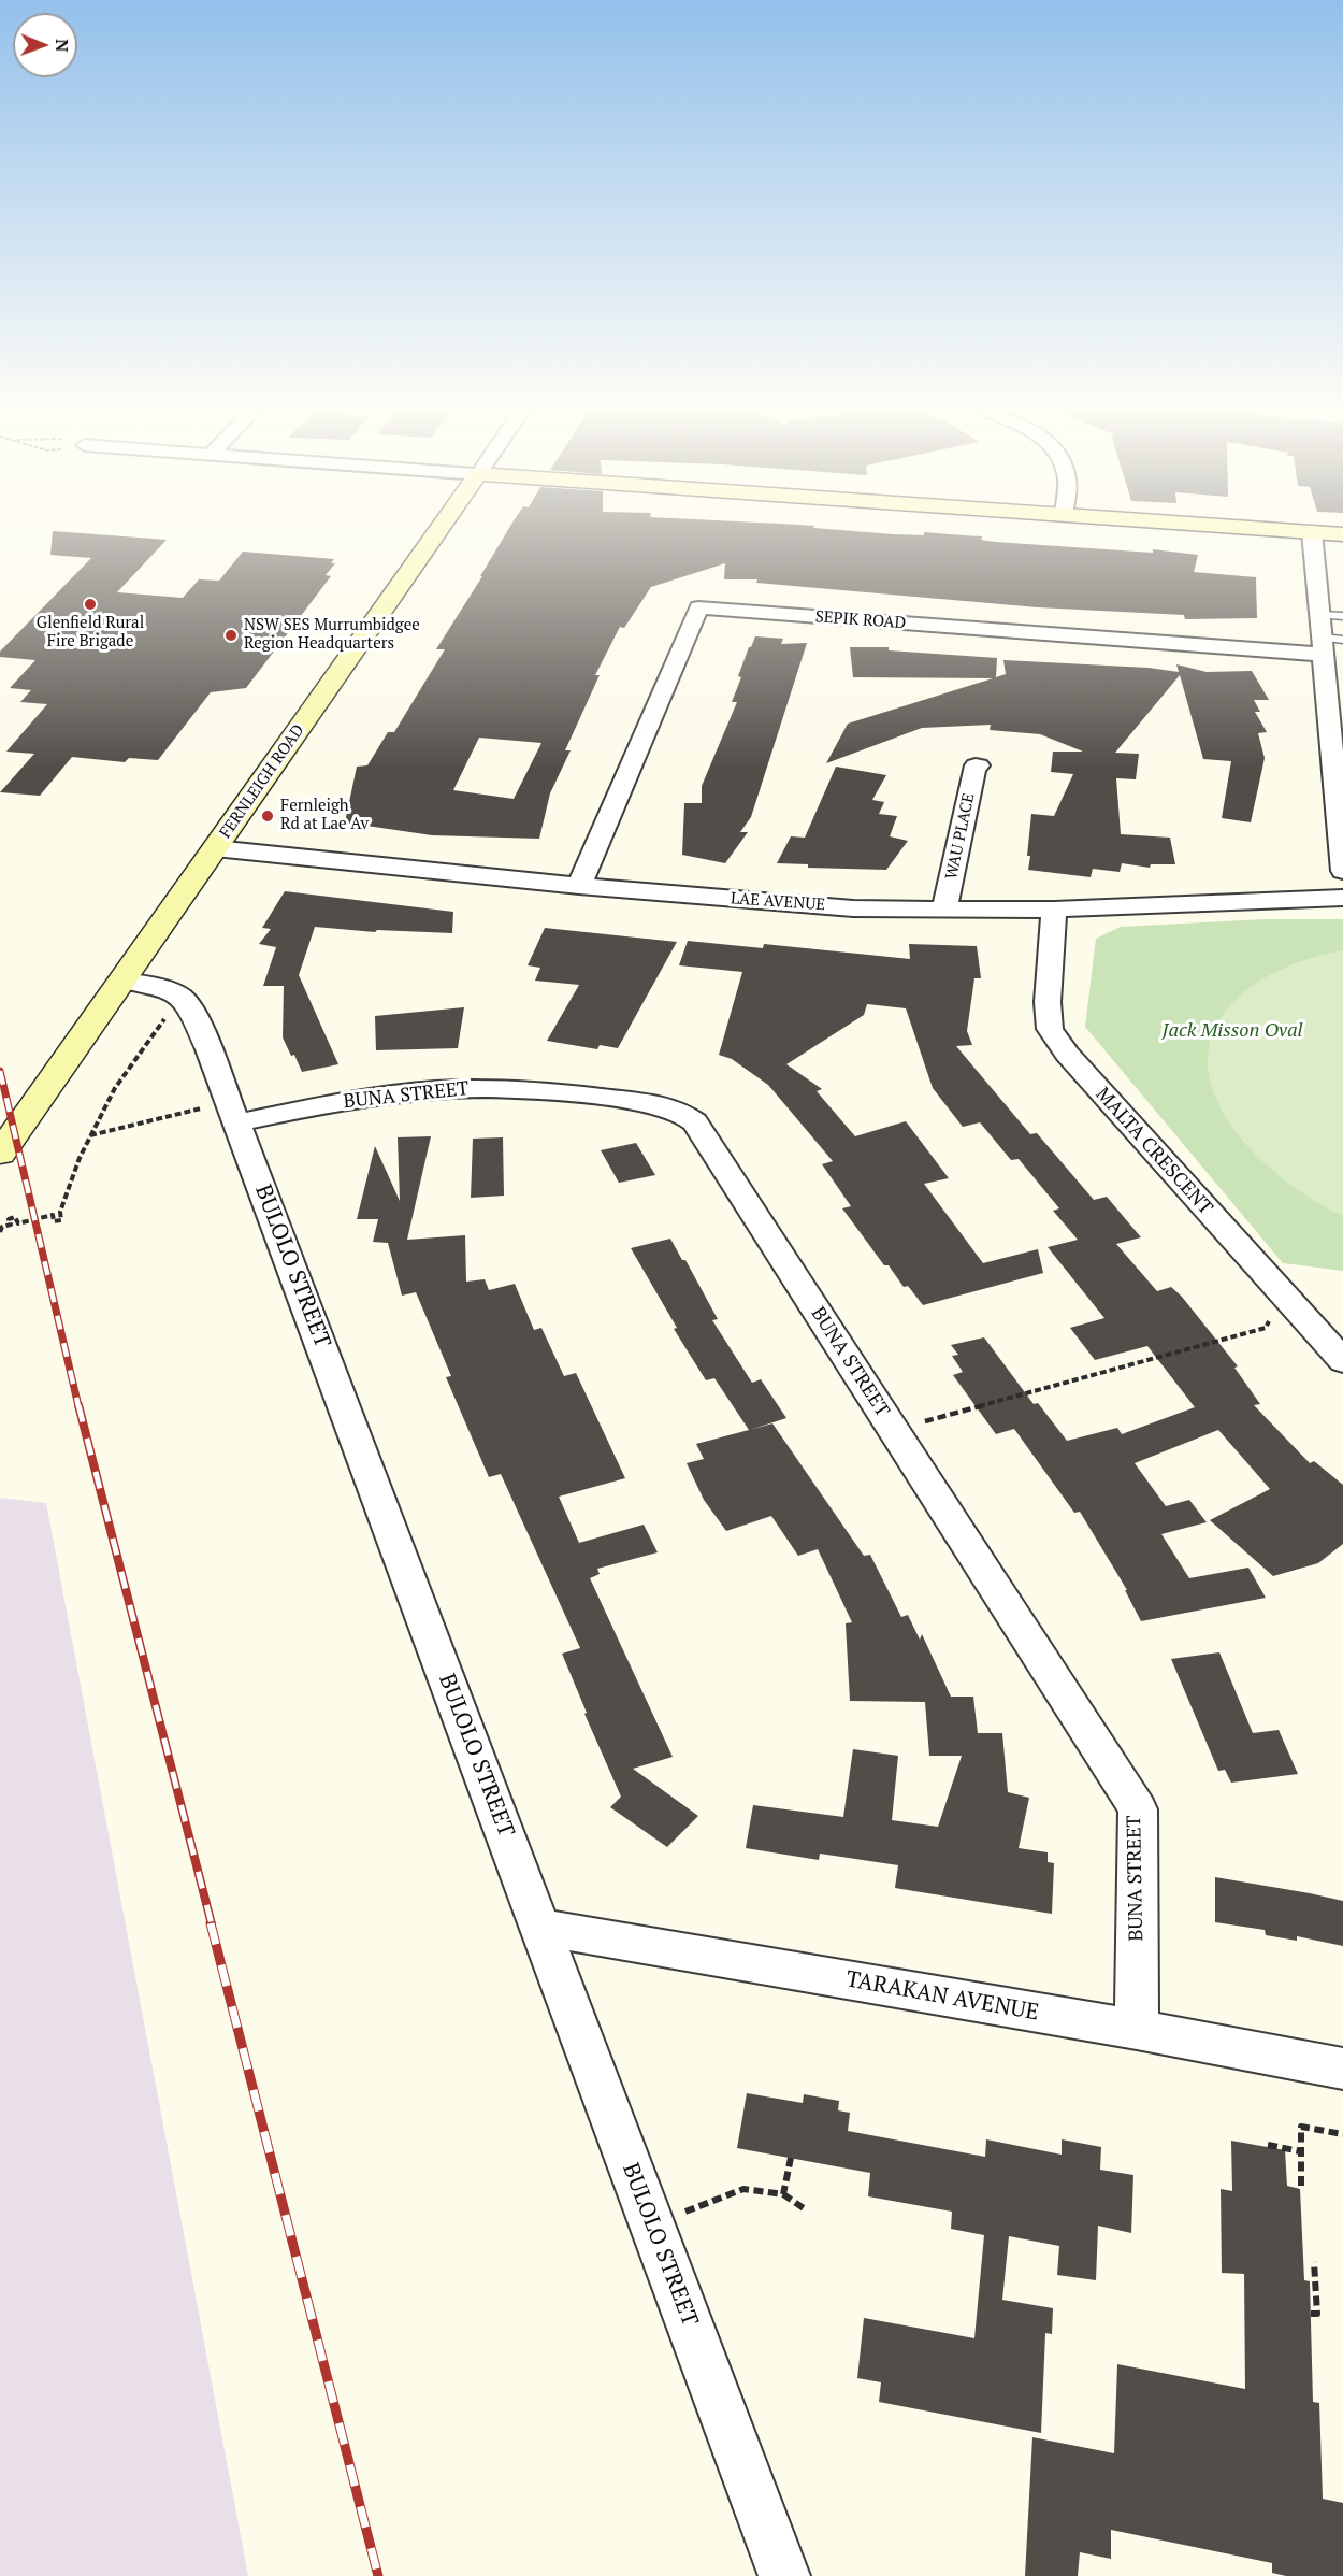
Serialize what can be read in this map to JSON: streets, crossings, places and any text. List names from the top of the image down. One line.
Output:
{"streets":{"street":["SEPIK ROAD","FERNLEIGH ROAD","WAU PLACE","LAE AVENUE","BUNA STREET","MALTA CRESCENT","BULOLO STREET","TARAKAN AVENUE"]},"crossings":[["SEPIK ROAD","LAE AVENUE"],["FERNLEIGH ROAD","LAE AVENUE"],["WAU PLACE","LAE AVENUE"],["LAE AVENUE","MALTA CRESCENT"],["BUNA STREET","BULOLO STREET"],["BUNA STREET","TARAKAN AVENUE"],["BULOLO STREET","TARAKAN AVENUE"]],"parks":["Jack Misson Oval"],"places":["Glenfield Rural Fire Brigade","NSW SES Murrumbidgee Region Headquarters","Fernleigh Rd at Lae Av"],"north":"right"}
